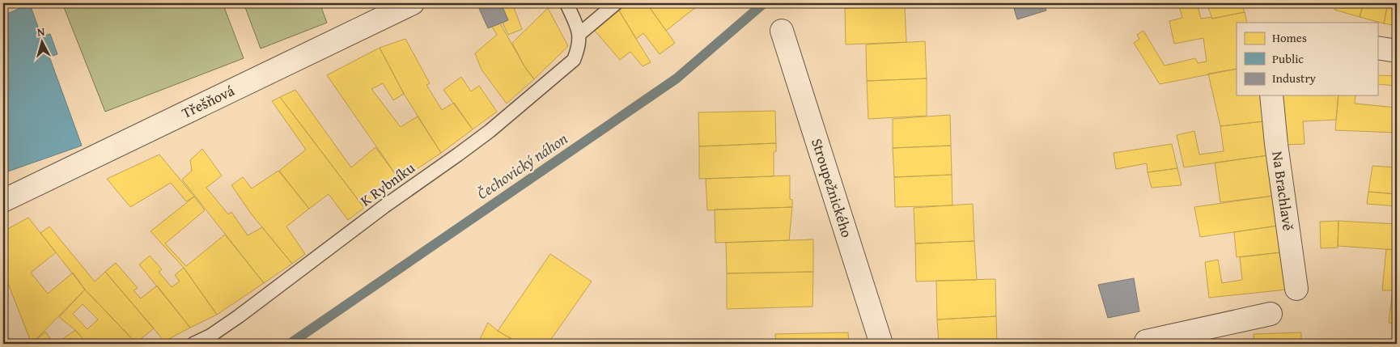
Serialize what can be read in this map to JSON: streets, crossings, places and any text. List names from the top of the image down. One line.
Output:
{"streets":{"street":["Třešňová","Stroupežnického","Na Brachlavě"],"lane":["K Rybníku"]},"water":["Čechovický náhon"],"legend":["Homes","Public","Industry"],"north":"top"}
